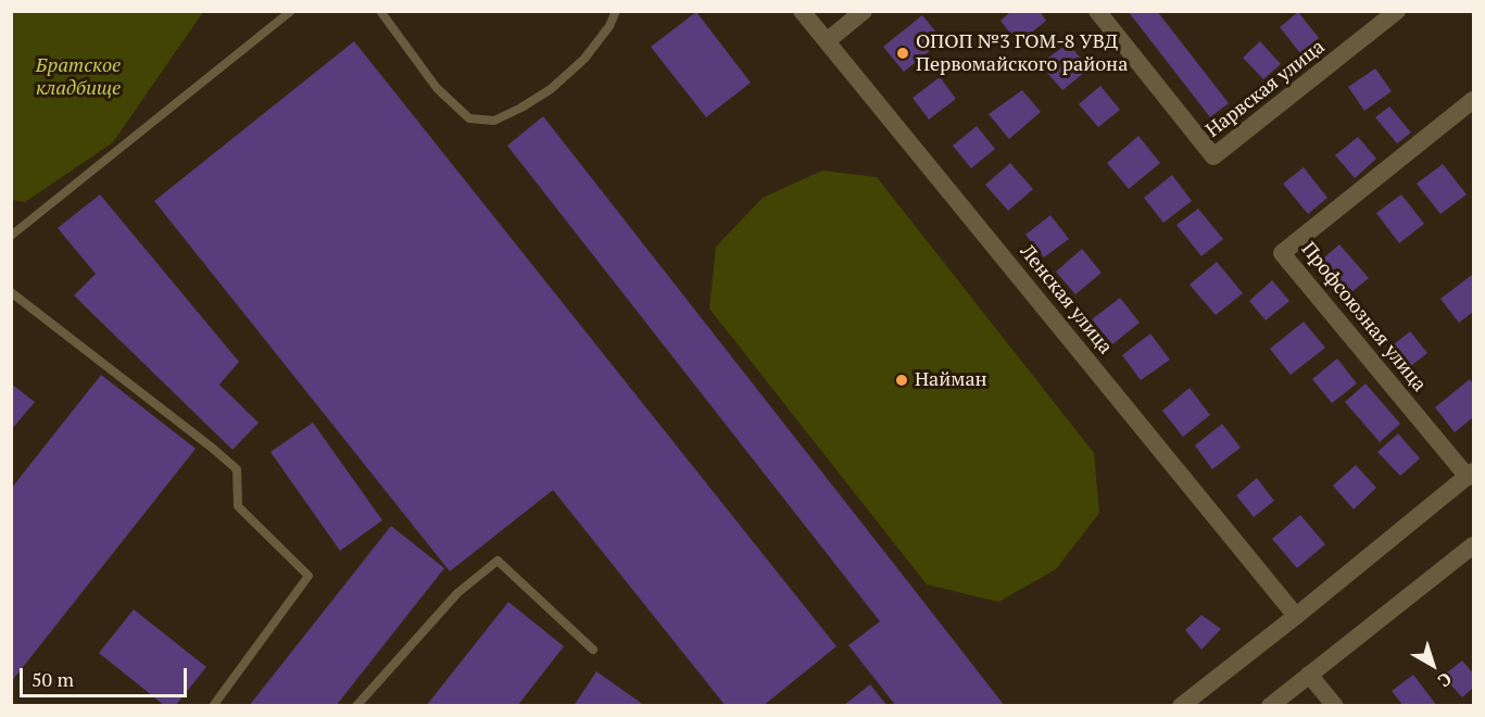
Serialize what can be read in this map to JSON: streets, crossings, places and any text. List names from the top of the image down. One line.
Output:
{"streets":{"street":["Нарвская улица","Ленская улица","Профсоюзная улица"]},"crossings":[["Ленская улица","Профсоюзная улица"]],"parks":["Братское кладбище"],"places":["ОПОП №3 ГОМ-8 УВД Первомайского района","Найман"],"scale_bar":"50 m","north":"bottom right"}
